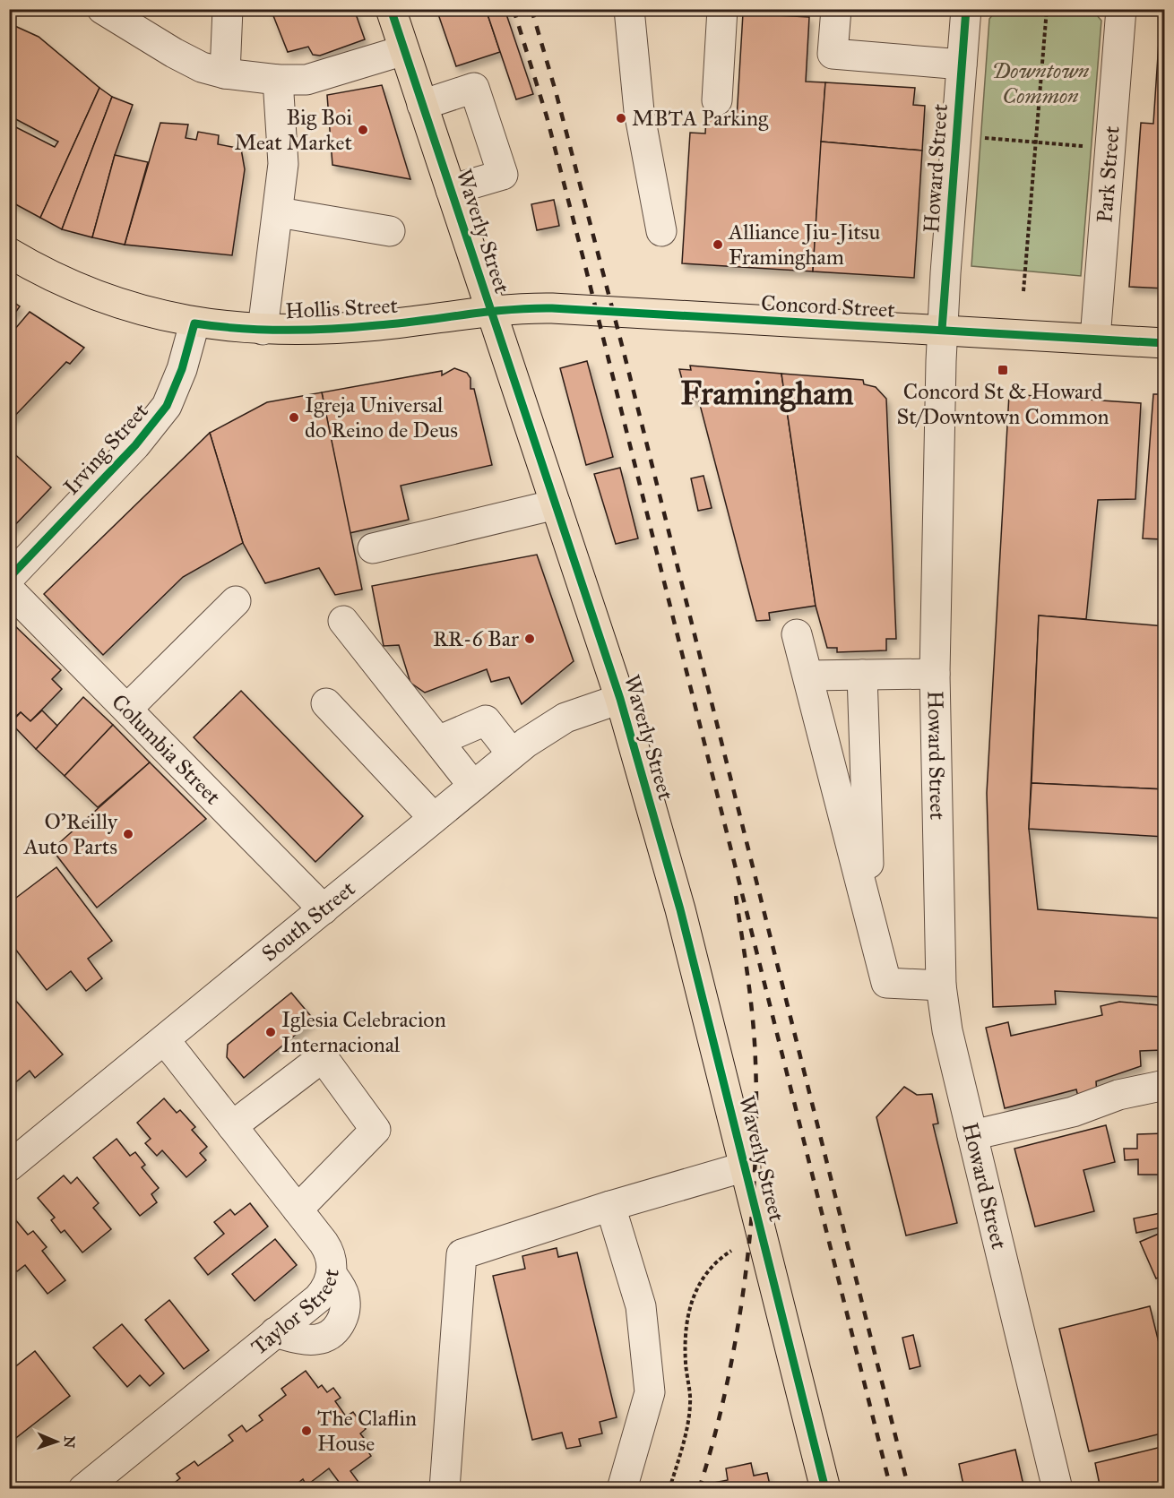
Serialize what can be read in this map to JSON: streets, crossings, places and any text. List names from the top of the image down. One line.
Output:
{"streets":{"main road":["Waverly Street","Concord Street","Hollis Street"],"street":["Howard Street","Park Street","Irving Street","Columbia Street","South Street","Taylor Street"]},"crossings":[["Howard Street","Concord Street"],["Park Street","Concord Street"],["Waverly Street","Concord Street"],["Waverly Street","Hollis Street"],["Waverly Street","South Street"],["Concord Street","Hollis Street"],["Hollis Street","Irving Street"],["Columbia Street","South Street"],["South Street","Taylor Street"]],"districts":["Framingham"],"parks":["Downtown Common"],"places":{"other":["MBTA Parking","Big Boi Meat Market","Alliance Jiu-Jitsu Framingham","Igreja Universal do Reino de Deus","RR-6 Bar","O'Reilly Auto Parts","Iglesia Celebracion Internacional","The Claflin House"],"transit":["Concord St & Howard St/Downtown Common"]},"north":"right"}
